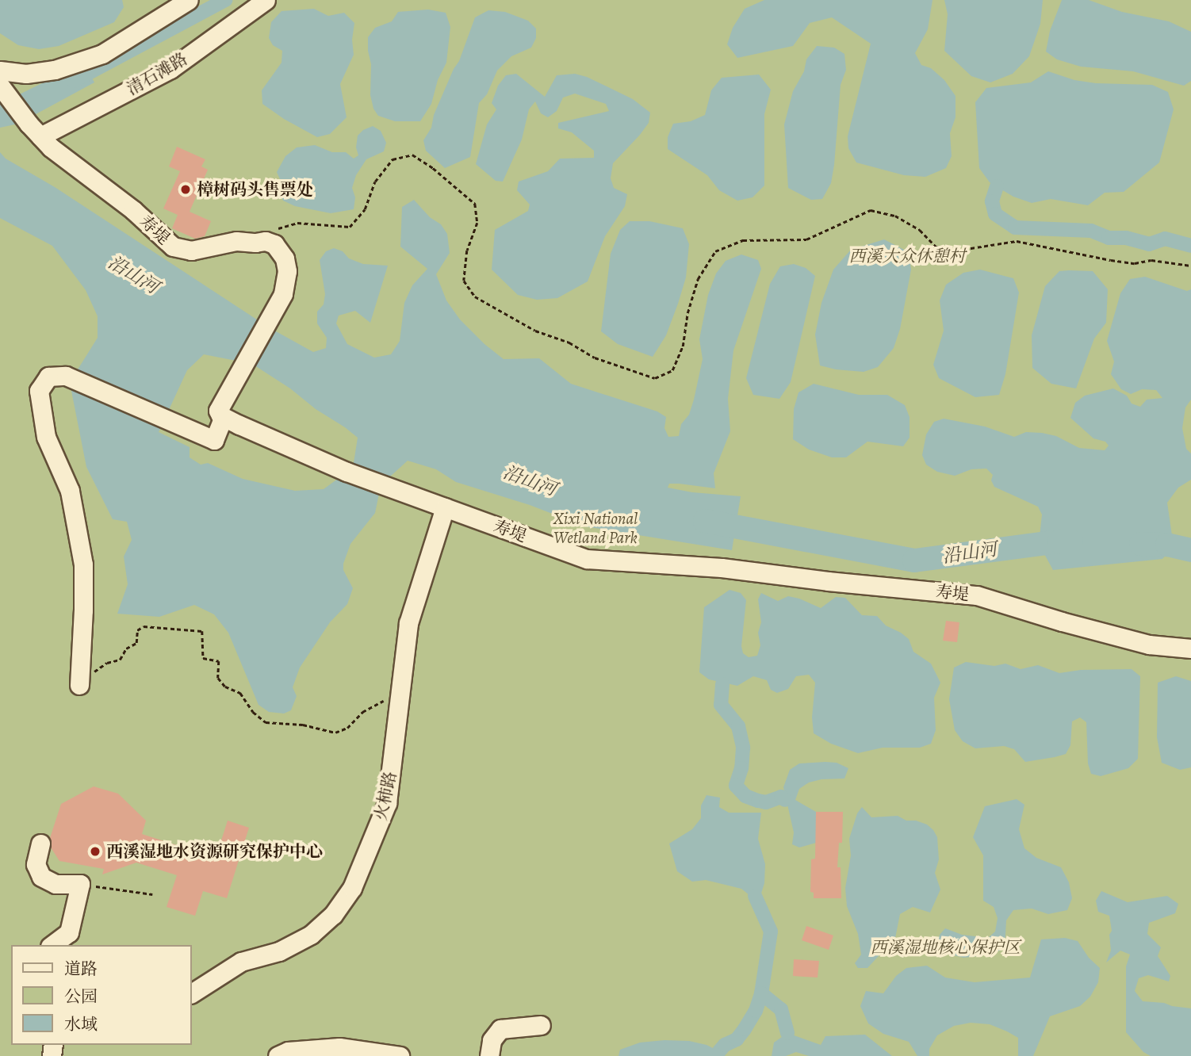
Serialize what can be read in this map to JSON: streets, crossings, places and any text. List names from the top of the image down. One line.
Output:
{"streets":{"street":["清石滩路","寿堤","火柿路"]},"crossings":[["清石滩路","寿堤"],["寿堤","火柿路"]],"water":["沿山河"],"parks":["西溪大众休憩村","Xixi National Wetland Park","西溪湿地核心保护区"],"places":["樟树码头售票处","西溪湿地水资源研究保护中心"],"legend":["道路","公园","水域"]}
